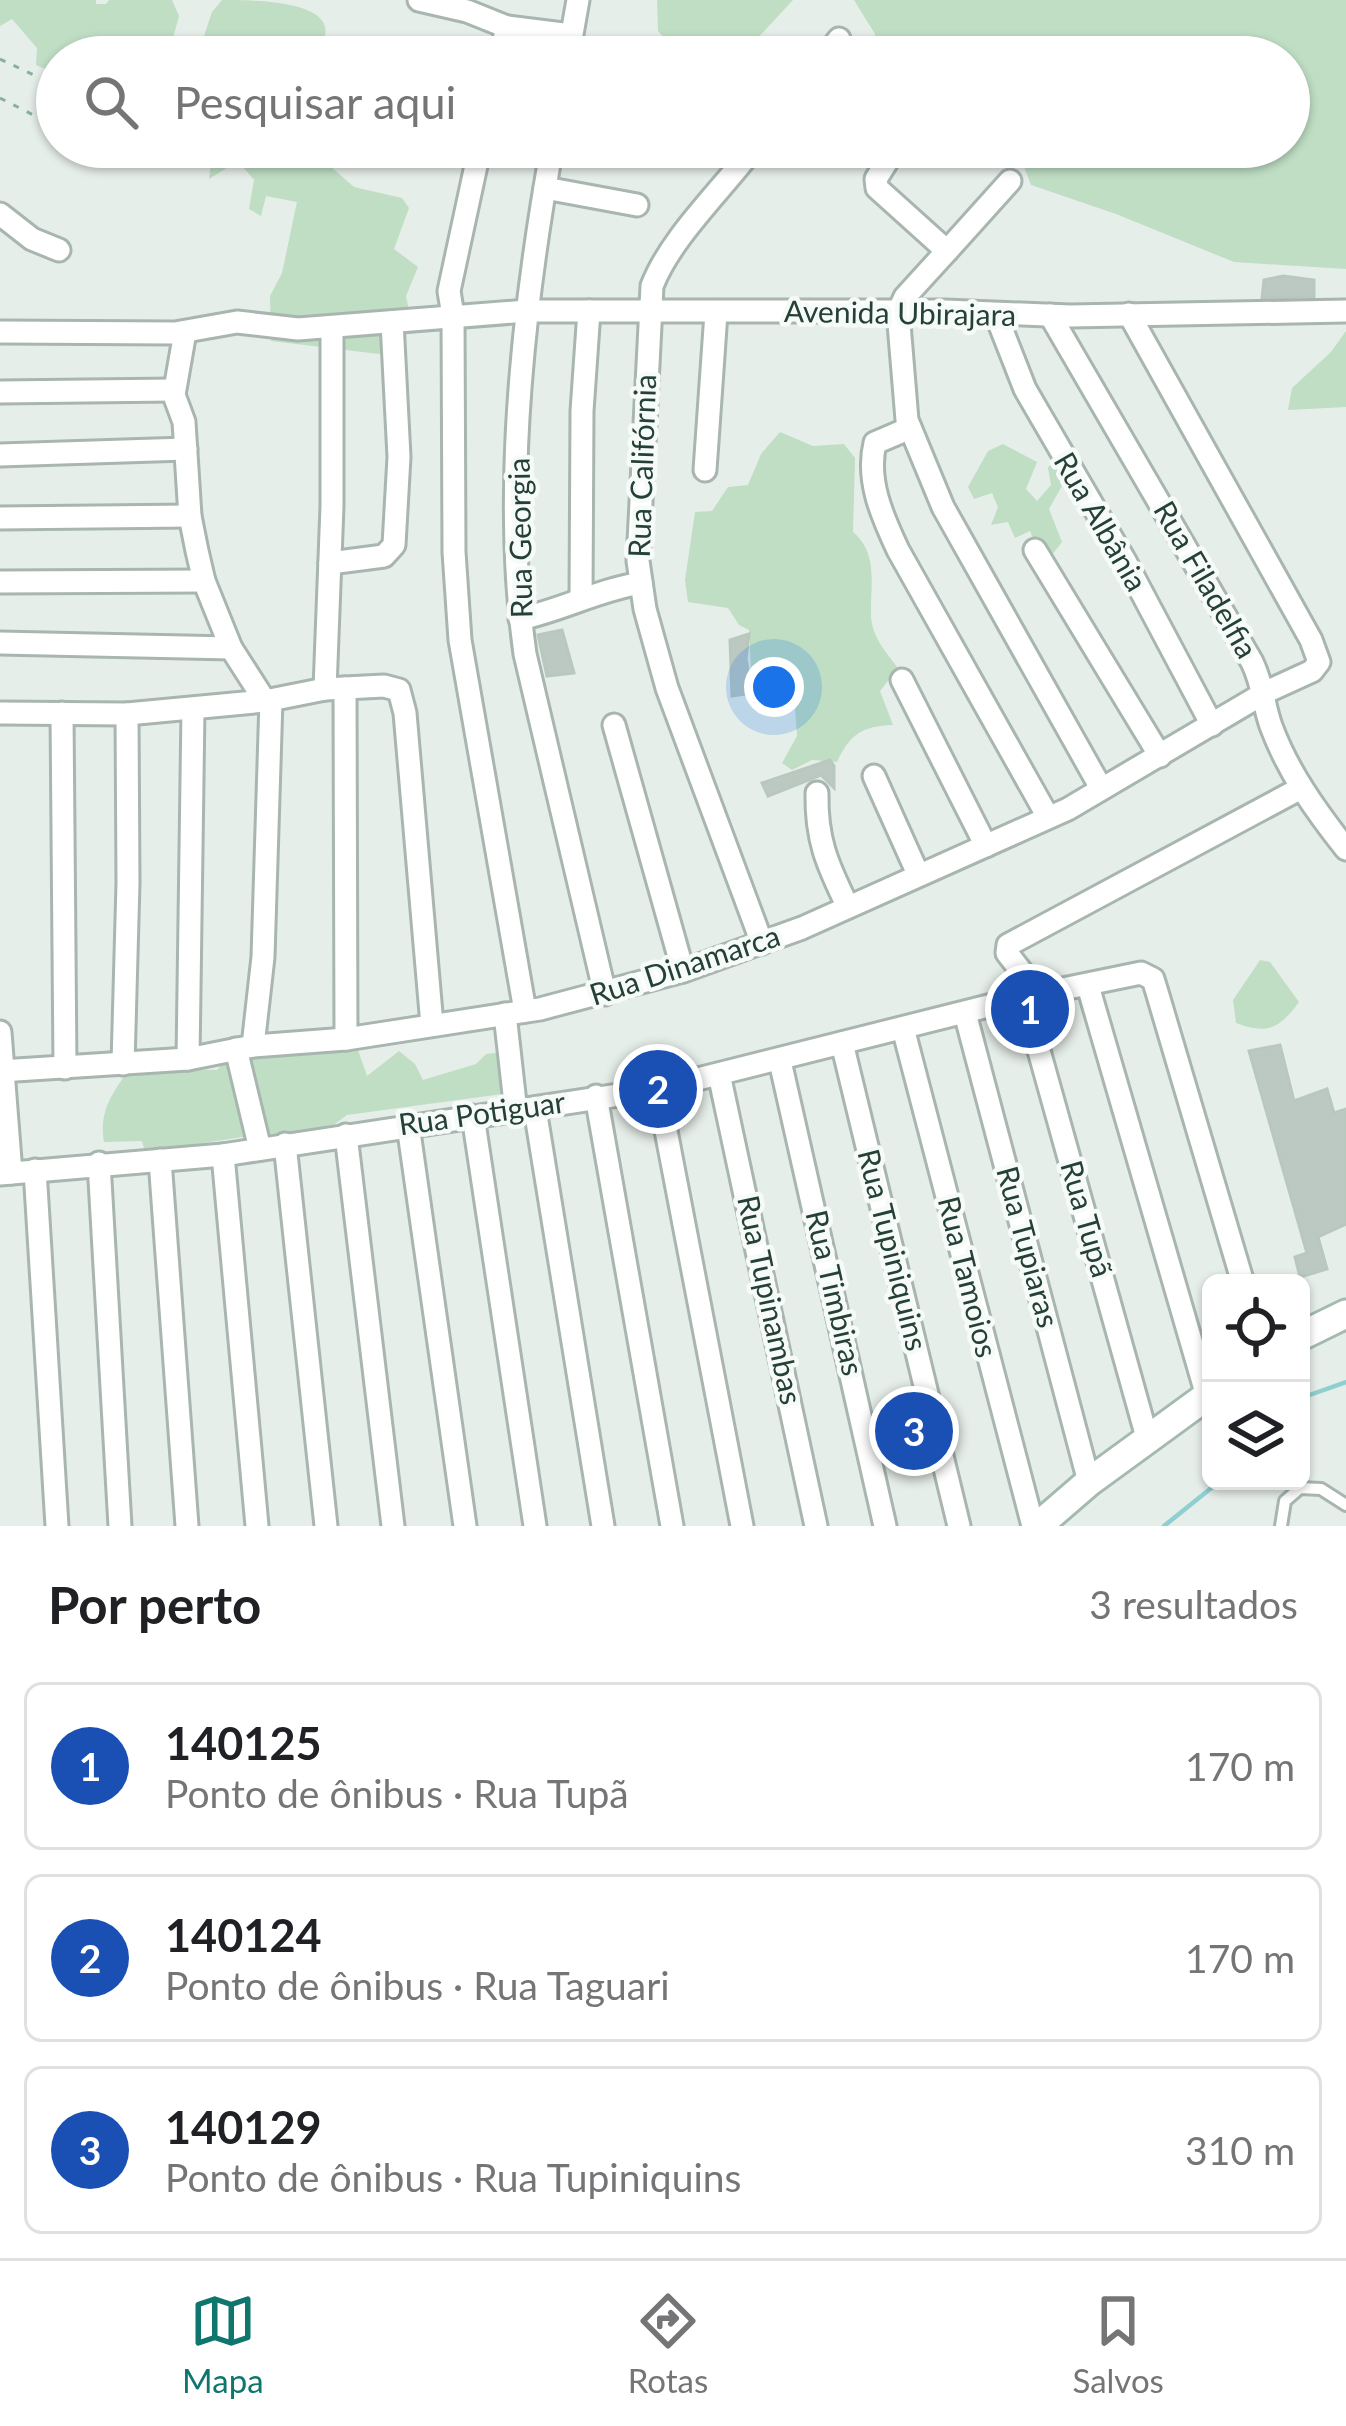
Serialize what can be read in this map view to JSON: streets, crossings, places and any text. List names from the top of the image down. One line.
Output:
{"streets":{"street":["Avenida Ubirajara","Rua Califórnia","Rua Albânia","Rua Georgia","Rua Filadelfia","Rua Dinamarca","Rua Potiguar","Rua Tupã","Rua Tupiaras","Rua Tupiniquins","Rua Tamoios","Rua Timbiras","Rua Tupinambas"]},"crossings":[["Avenida Ubirajara","Rua Califórnia"],["Avenida Ubirajara","Rua Albânia"],["Avenida Ubirajara","Rua Georgia"],["Avenida Ubirajara","Rua Filadelfia"],["Avenida Ubirajara","Rua Dinamarca"],["Rua Califórnia","Rua Dinamarca"],["Rua Albânia","Rua Dinamarca"],["Rua Georgia","Rua Dinamarca"],["Rua Filadelfia","Rua Dinamarca"],["Rua Filadelfia","Rua Tupã"],["Rua Potiguar","Rua Tupã"],["Rua Potiguar","Rua Tupiaras"],["Rua Potiguar","Rua Tupiniquins"],["Rua Potiguar","Rua Tamoios"],["Rua Potiguar","Rua Timbiras"],["Rua Potiguar","Rua Tupinambas"]],"page":{"search":"Pesquisar aqui","pins":["1","2","3"],"heading":["Por perto","3 resultados"],"list":[{"mark":"1","name":"140125","note":"Ponto de ônibus · Rua Tupã","value":"170 m"},{"mark":"2","name":"140124","note":"Ponto de ônibus · Rua Taguari","value":"170 m"},{"mark":"3","name":"140129","note":"Ponto de ônibus · Rua Tupiniquins","value":"310 m"}],"nav":["Mapa","Rotas","Salvos"]}}
